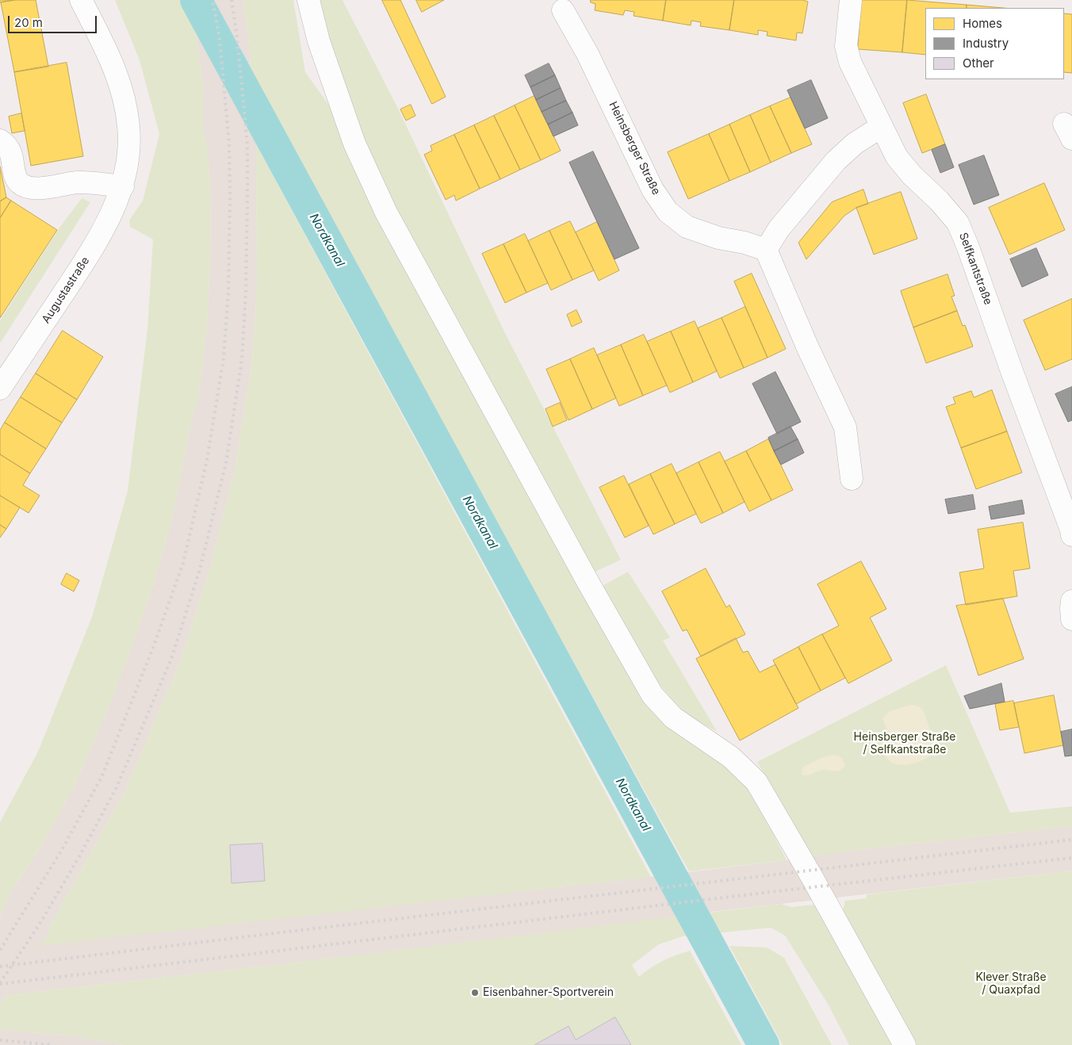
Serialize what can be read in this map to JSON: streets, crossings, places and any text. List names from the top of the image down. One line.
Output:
{"streets":{"street":["Heinsberger Straße","Selfkantstraße","Augustastraße"]},"water":["Nordkanal"],"parks":["Heinsberger Straße / Selfkantstraße","Klever Straße / Quaxpfad"],"places":["Eisenbahner-Sportverein"],"legend":["Homes","Industry","Other"],"scale_bar":"20 m"}
